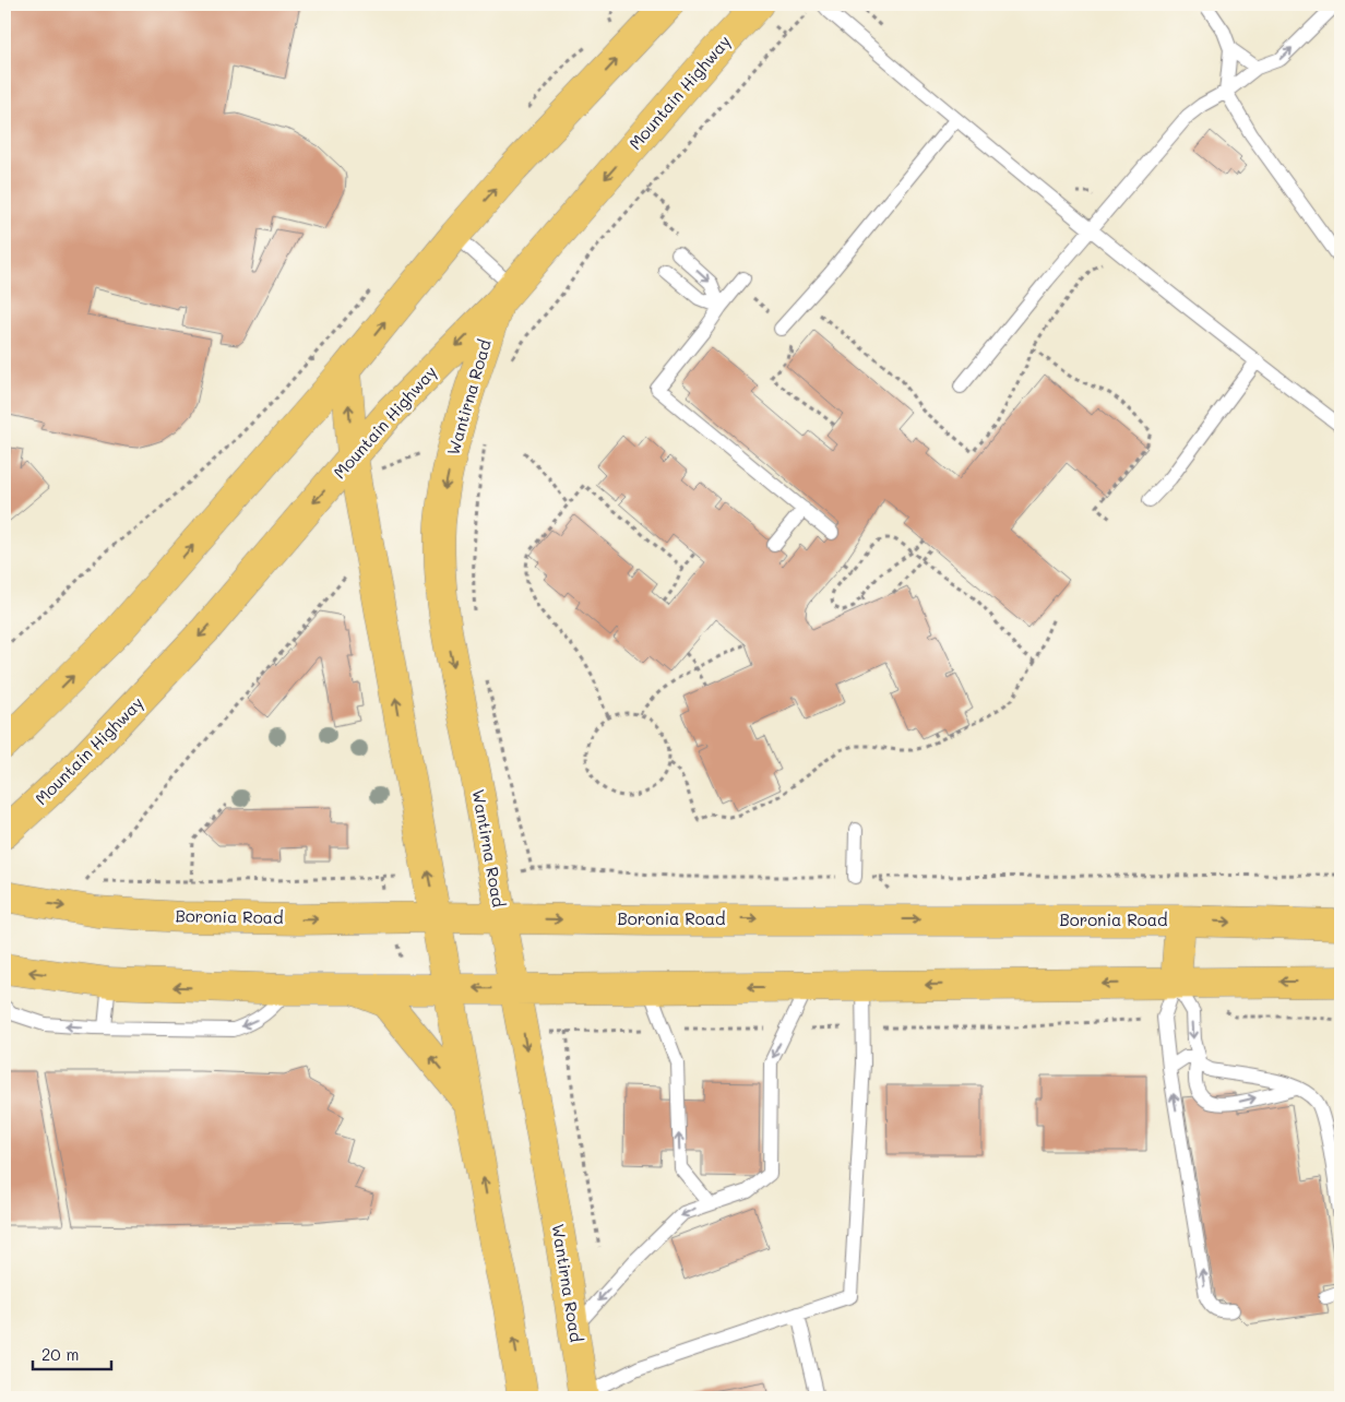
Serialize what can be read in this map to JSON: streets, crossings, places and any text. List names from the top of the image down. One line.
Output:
{"streets":{"main road":["Mountain Highway","Wantirna Road","Boronia Road"]},"crossings":[["Mountain Highway","Wantirna Road"],["Wantirna Road","Boronia Road"]],"scale_bar":"20 m"}
